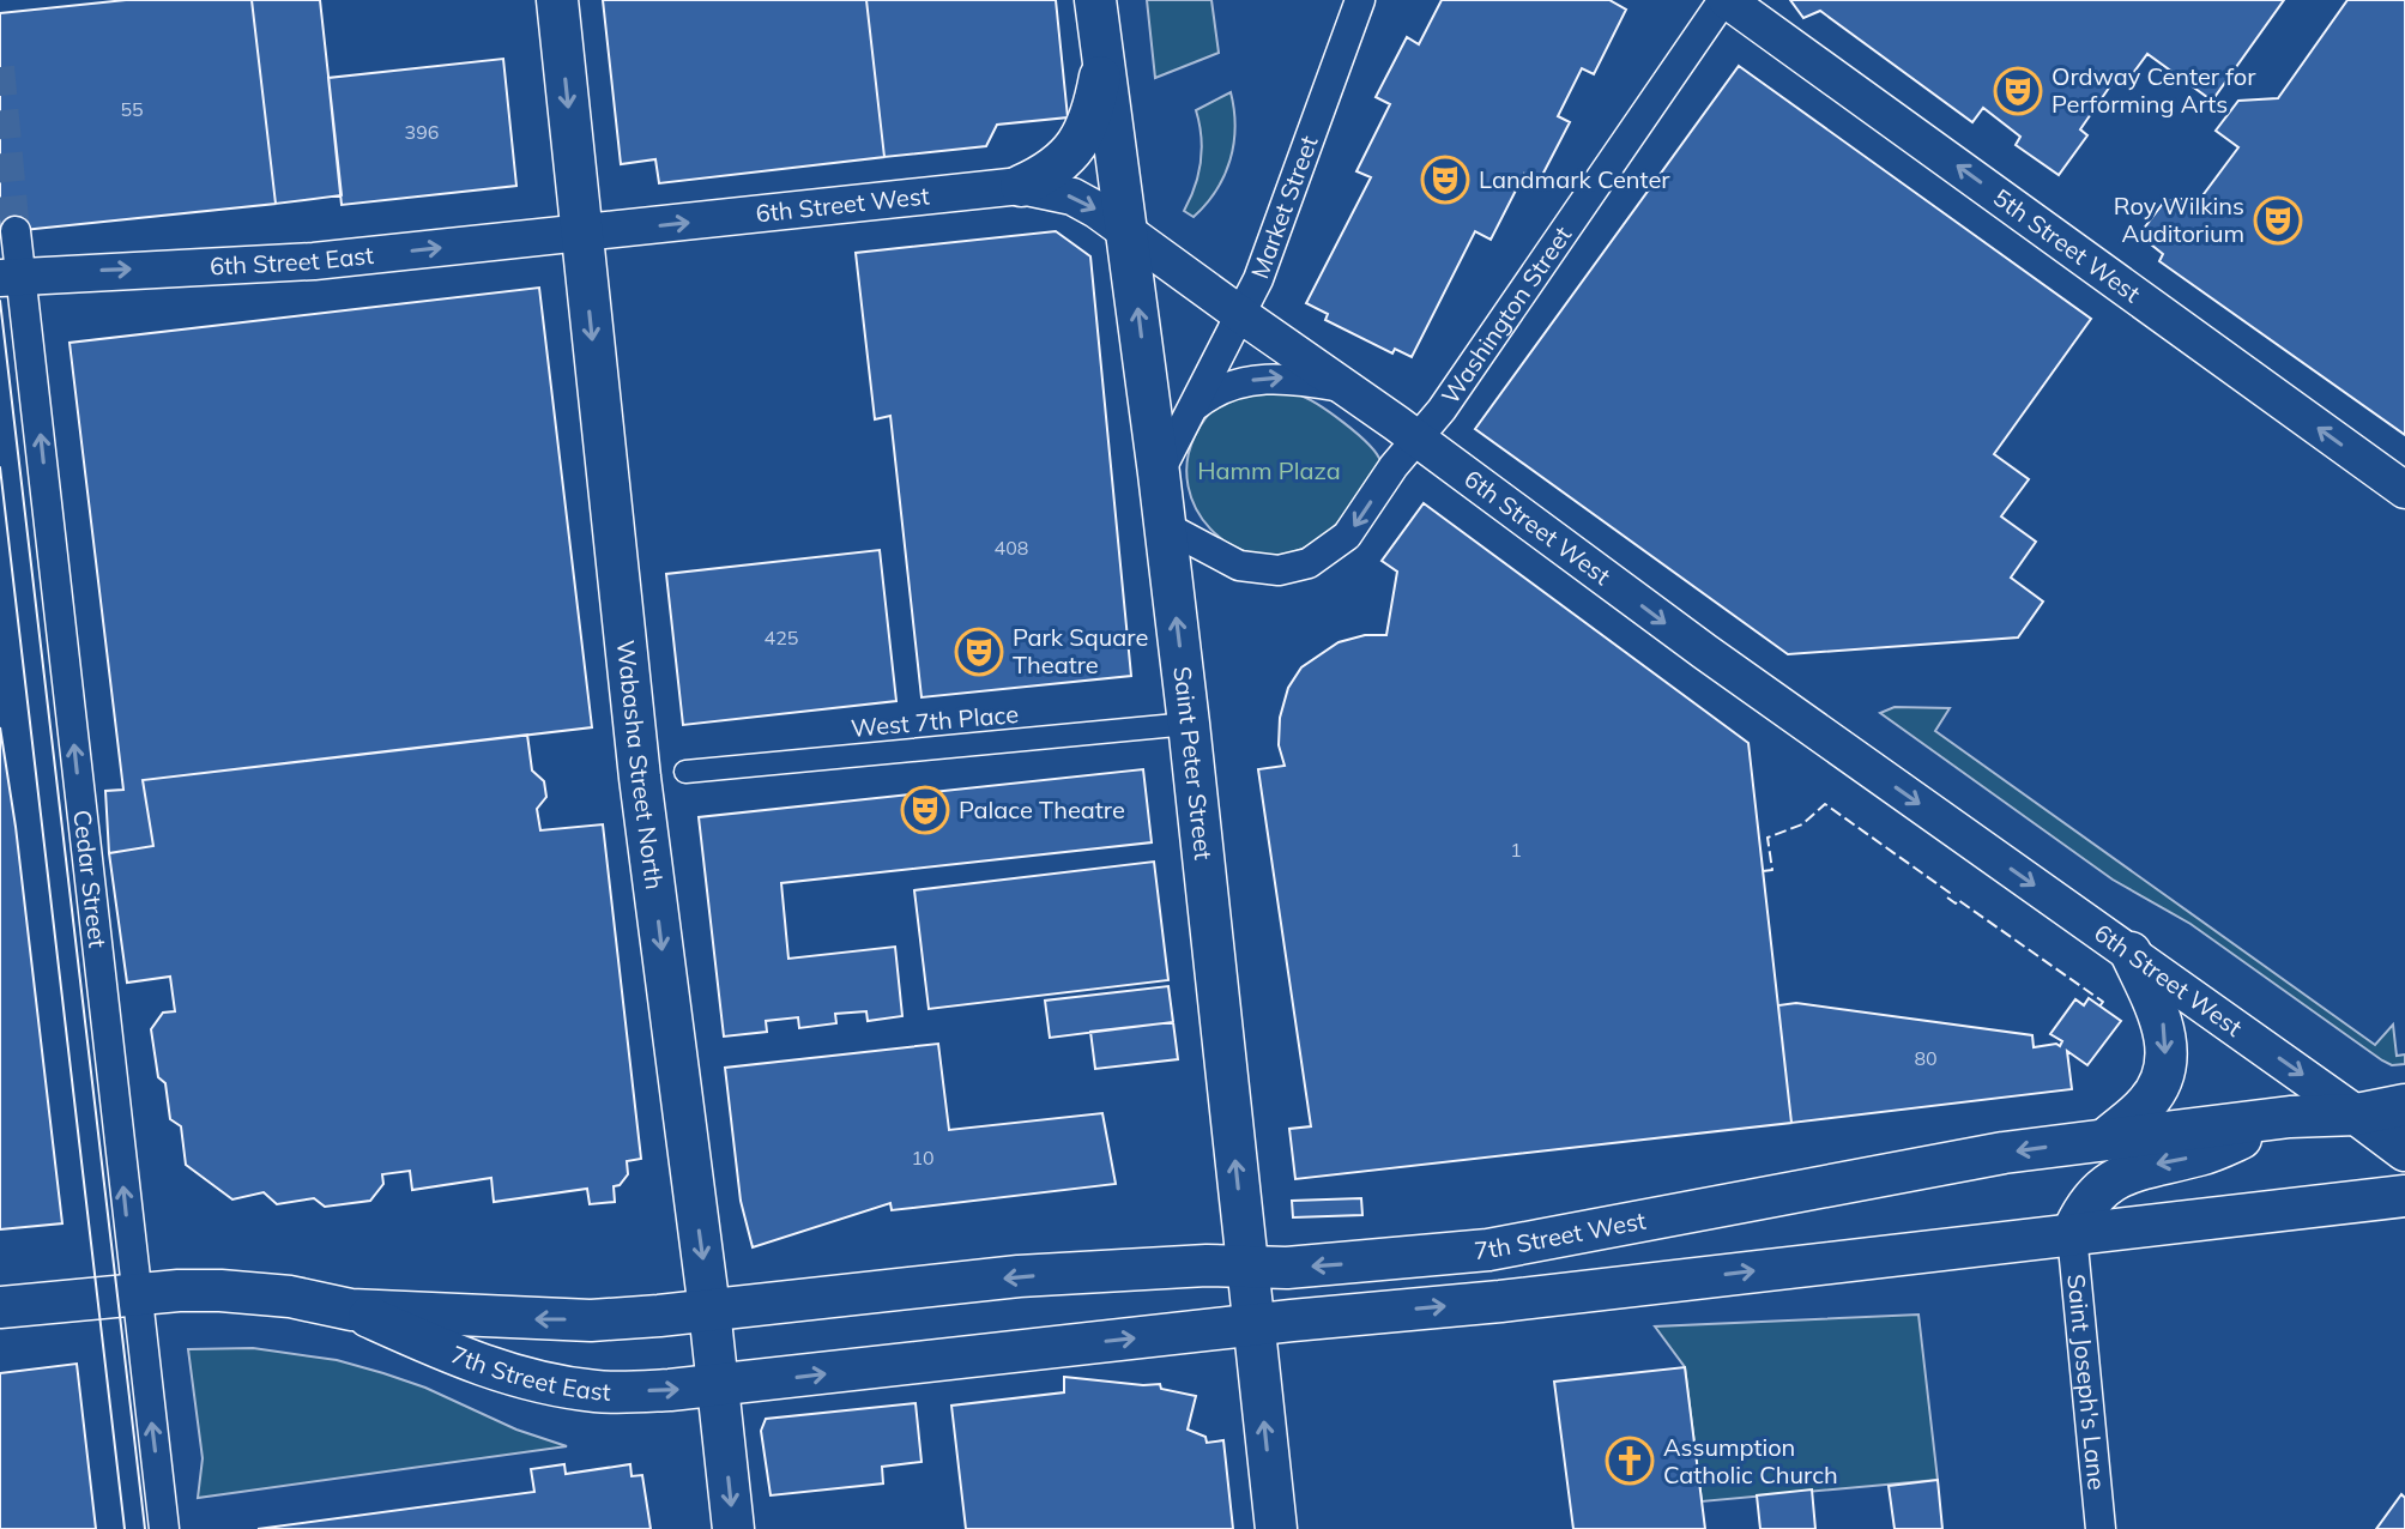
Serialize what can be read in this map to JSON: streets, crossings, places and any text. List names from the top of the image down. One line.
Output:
{"streets":{"main road":["6th Street West","Saint Peter Street","Wabasha Street North","7th Street West","7th Street East"],"street":["Market Street","5th Street West","6th Street East","Washington Street","West 7th Place","Cedar Street","Saint Joseph's Lane"]},"crossings":[["6th Street West","Market Street"],["6th Street West","6th Street East"],["6th Street West","Washington Street"],["6th Street West","Saint Peter Street"],["6th Street West","Wabasha Street North"],["6th Street West","7th Street West"],["Market Street","Washington Street"],["Market Street","Saint Peter Street"],["5th Street West","Washington Street"],["6th Street East","Wabasha Street North"],["6th Street East","Cedar Street"],["Washington Street","Saint Peter Street"],["West 7th Place","Saint Peter Street"],["Saint Peter Street","7th Street West"],["Wabasha Street North","7th Street West"],["Wabasha Street North","7th Street East"],["Cedar Street","7th Street East"],["7th Street West","7th Street East"]],"one_way":["6th Street West","5th Street West","6th Street East","Saint Peter Street","Wabasha Street North","Cedar Street"],"parks":["Hamm Plaza"],"places":{"theatre":["Ordway Center for Performing Arts","Landmark Center","Roy Wilkins Auditorium","Park Square Theatre","Palace Theatre"],"church":["Assumption Catholic Church"]},"house_numbers":["55","396","408","425","1","80","10"]}
